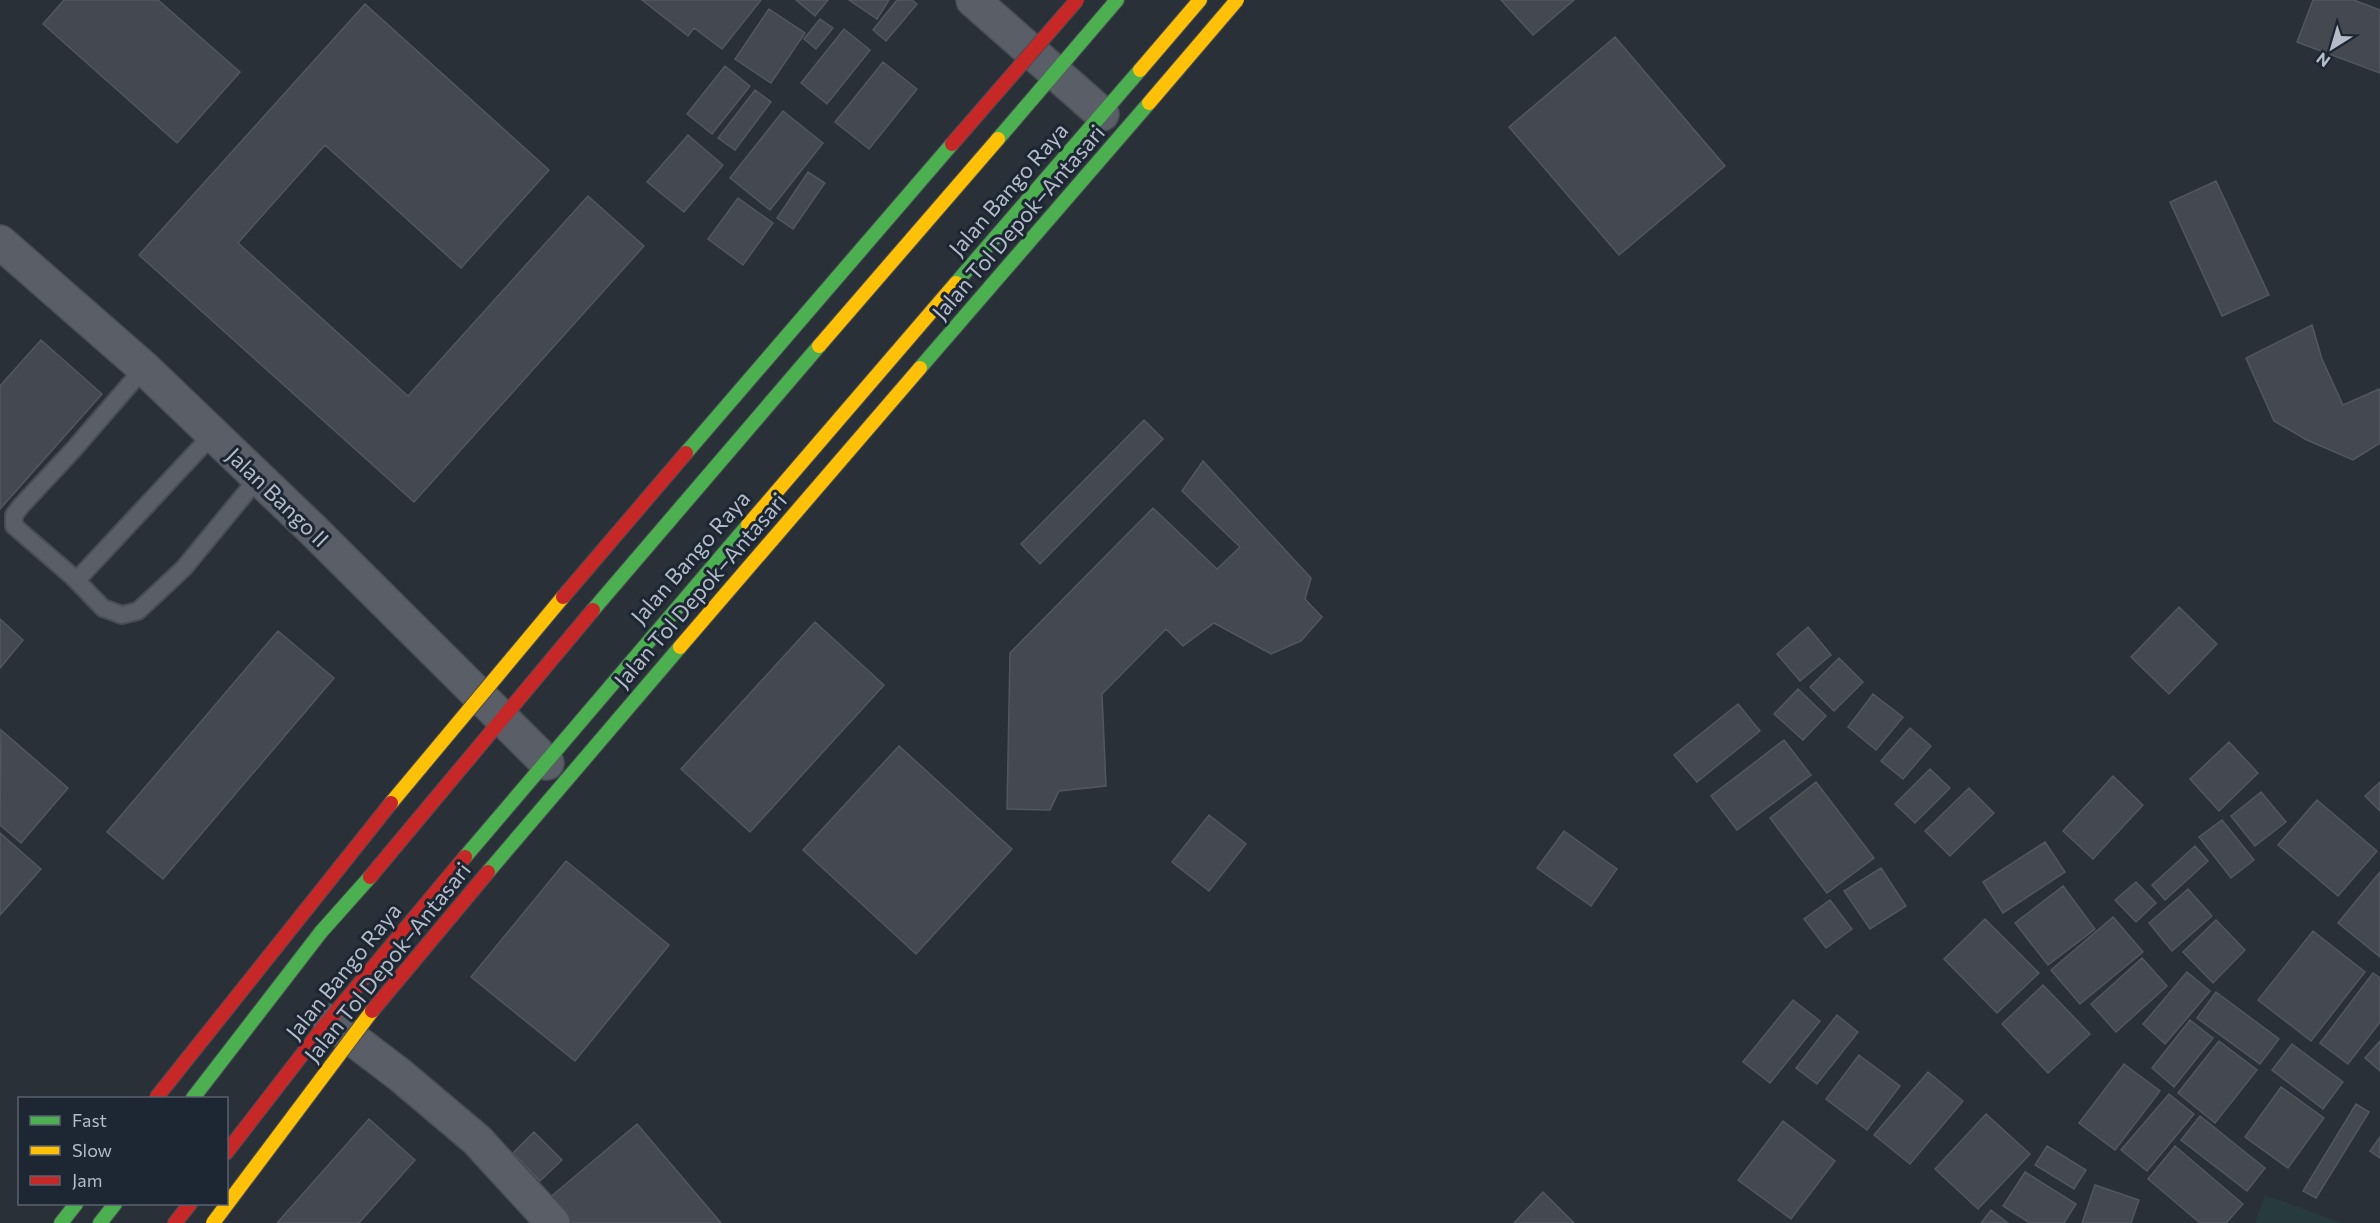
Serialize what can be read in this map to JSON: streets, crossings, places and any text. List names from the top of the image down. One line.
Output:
{"streets":{"main road":["Jalan Bango Raya","Jalan Tol Depok–Antasari"],"street":["Jalan Bango II"]},"crossings":[["Jalan Bango Raya","Jalan Bango II"]],"legend":["Fast","Slow","Jam"],"north":"bottom left"}
